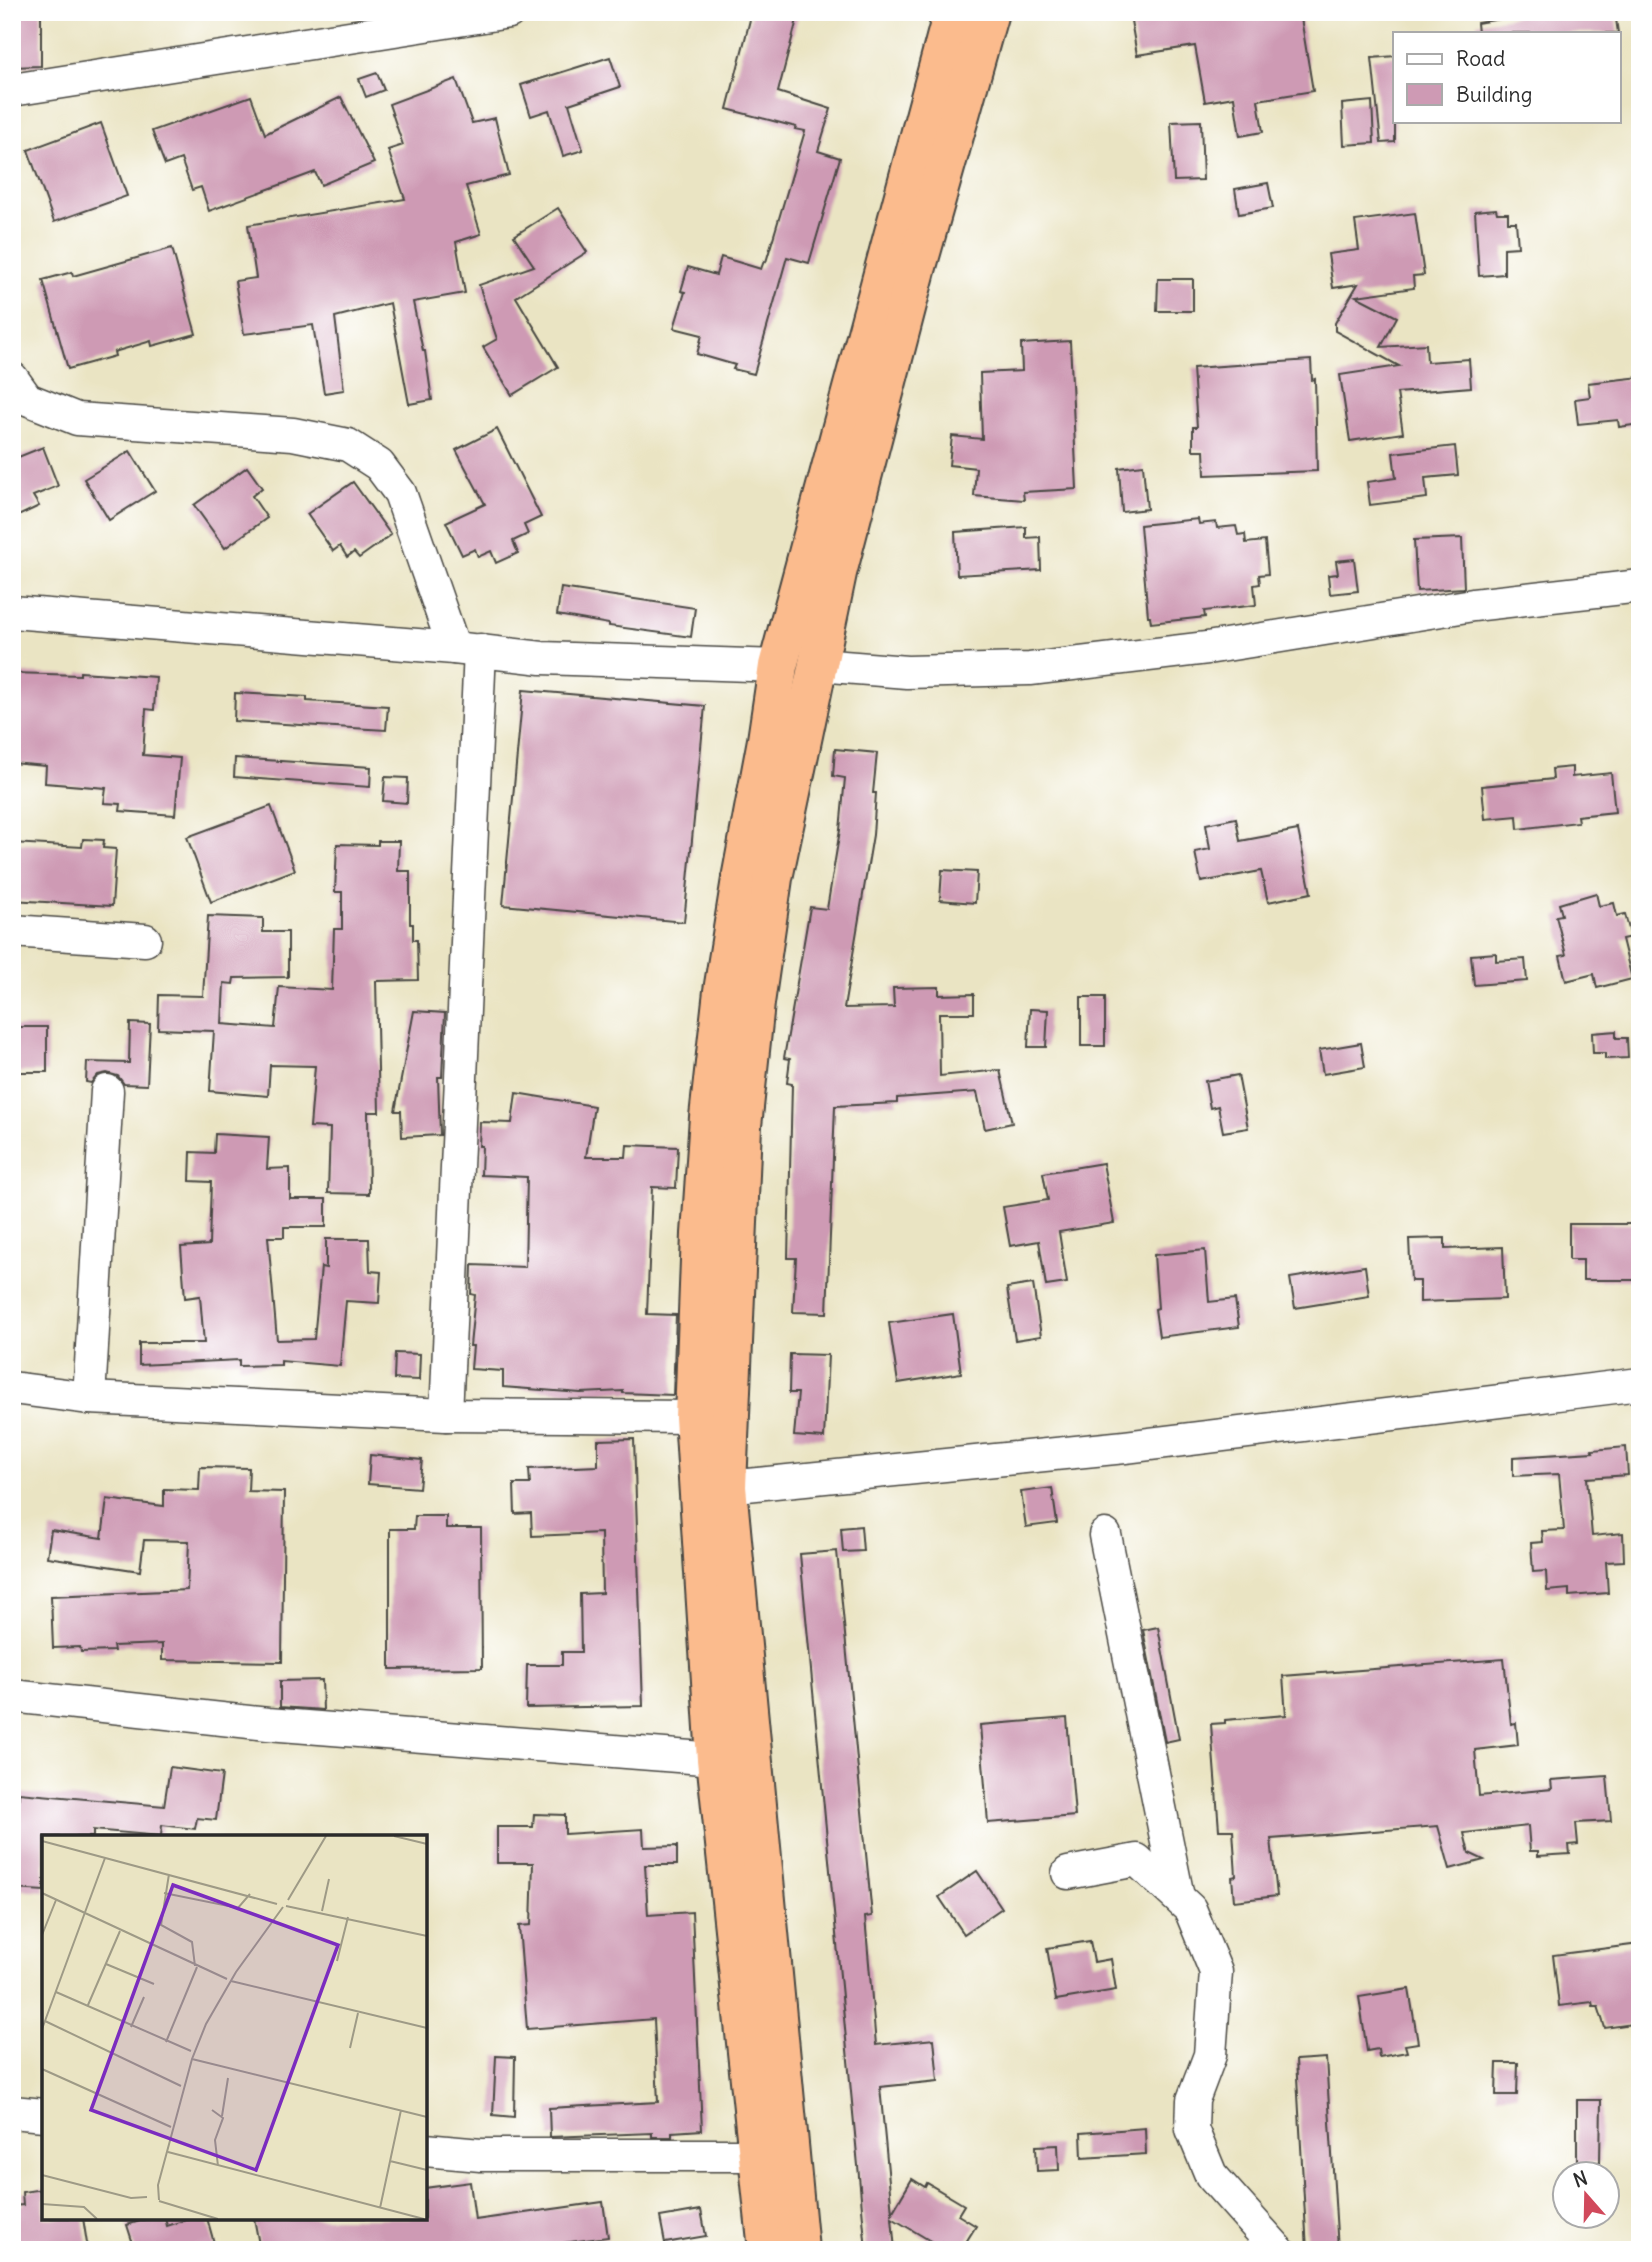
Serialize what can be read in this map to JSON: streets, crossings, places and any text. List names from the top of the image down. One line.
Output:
{"legend":["Road","Building"],"north":"top"}
